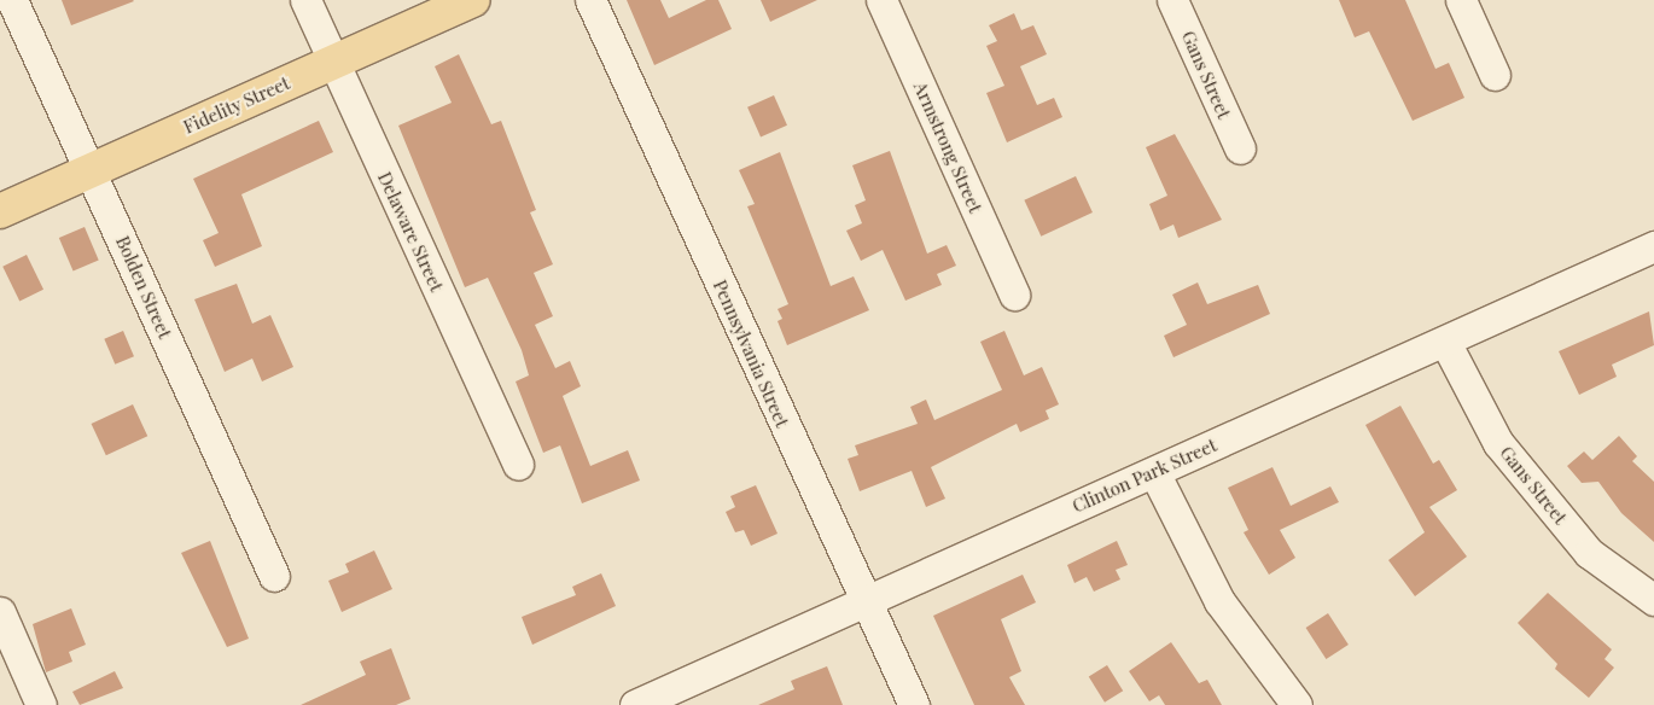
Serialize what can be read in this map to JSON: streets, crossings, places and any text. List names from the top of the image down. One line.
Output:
{"streets":{"main road":["Fidelity Street"],"street":["Gans Street","Armstrong Street","Delaware Street","Bolden Street","Pennsylvania Street","Clinton Park Street"]},"crossings":[["Gans Street","Clinton Park Street"],["Fidelity Street","Delaware Street"],["Fidelity Street","Bolden Street"],["Pennsylvania Street","Clinton Park Street"]]}
